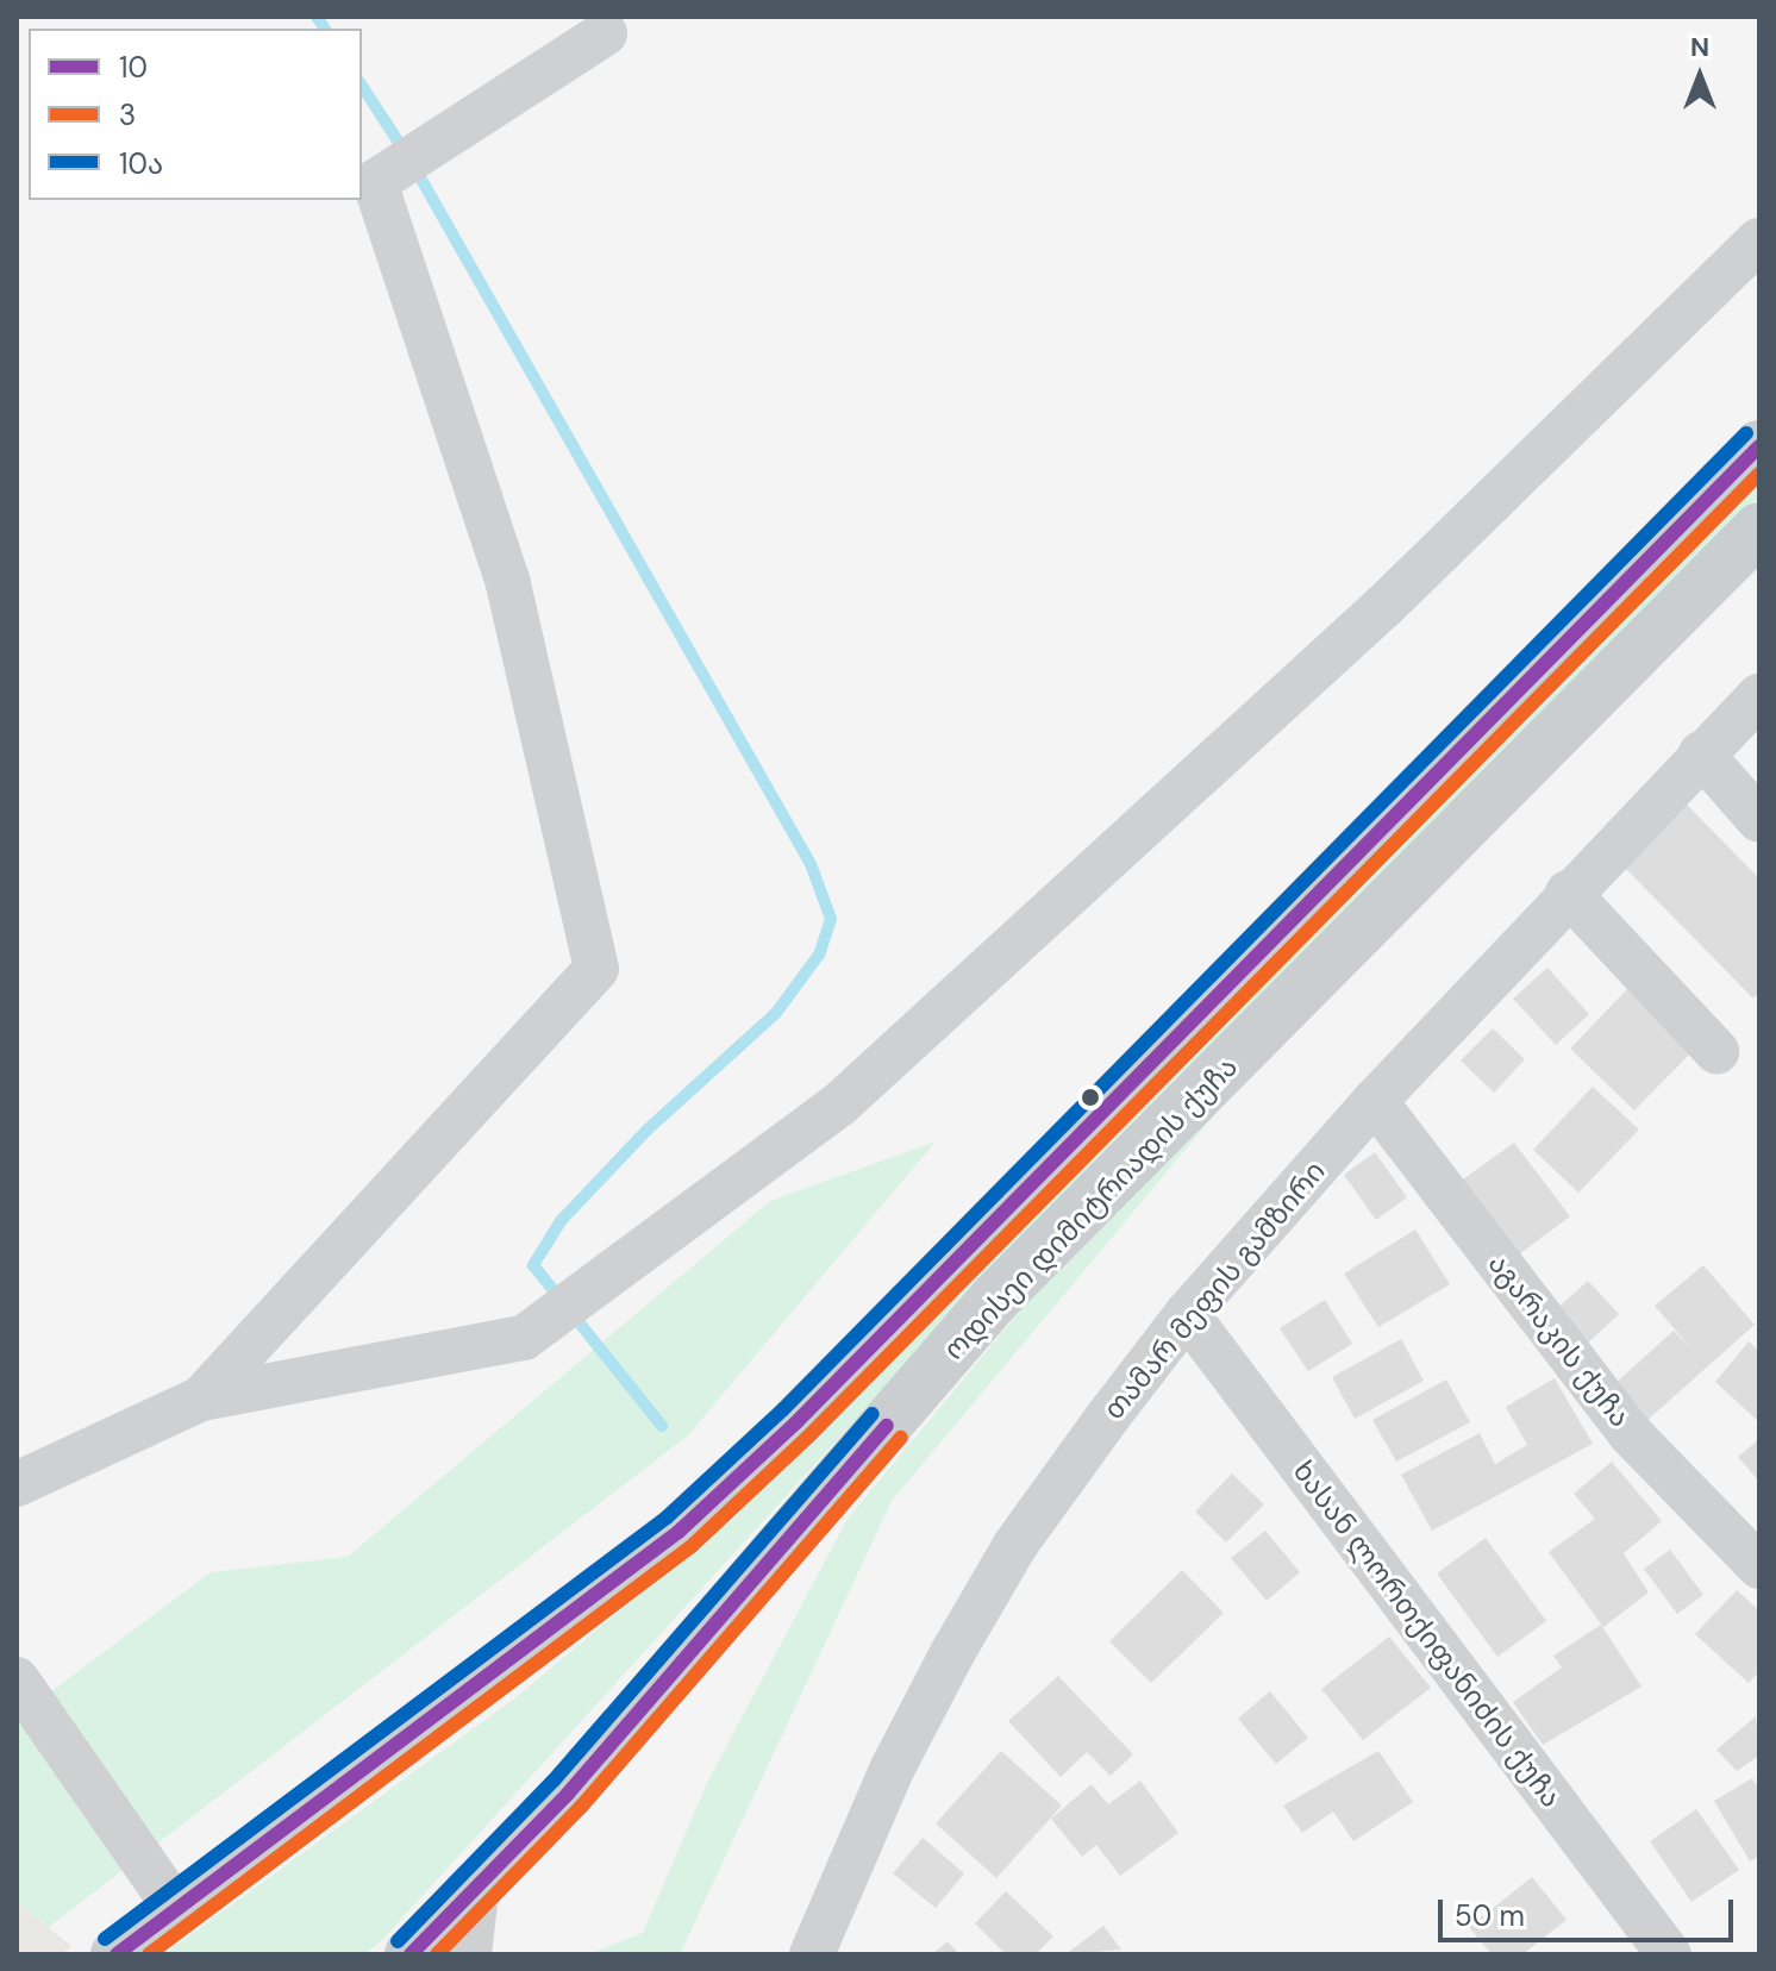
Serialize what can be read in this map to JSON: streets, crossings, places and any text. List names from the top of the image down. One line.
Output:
{"streets":{"main road":["ოდისეი დიმიტრიადის ქუჩა"],"street":["თამარ მეფის გამზირი","აგარაკის ქუჩა","ხასან ლორთქიფანიძის ქუჩა"]},"crossings":[["თამარ მეფის გამზირი","აგარაკის ქუჩა"],["თამარ მეფის გამზირი","ხასან ლორთქიფანიძის ქუჩა"]],"lines":["transit line 10ა","transit line 10","transit line 3"],"legend":["10","3","10ა"],"scale_bar":"50 m","north":"top"}
